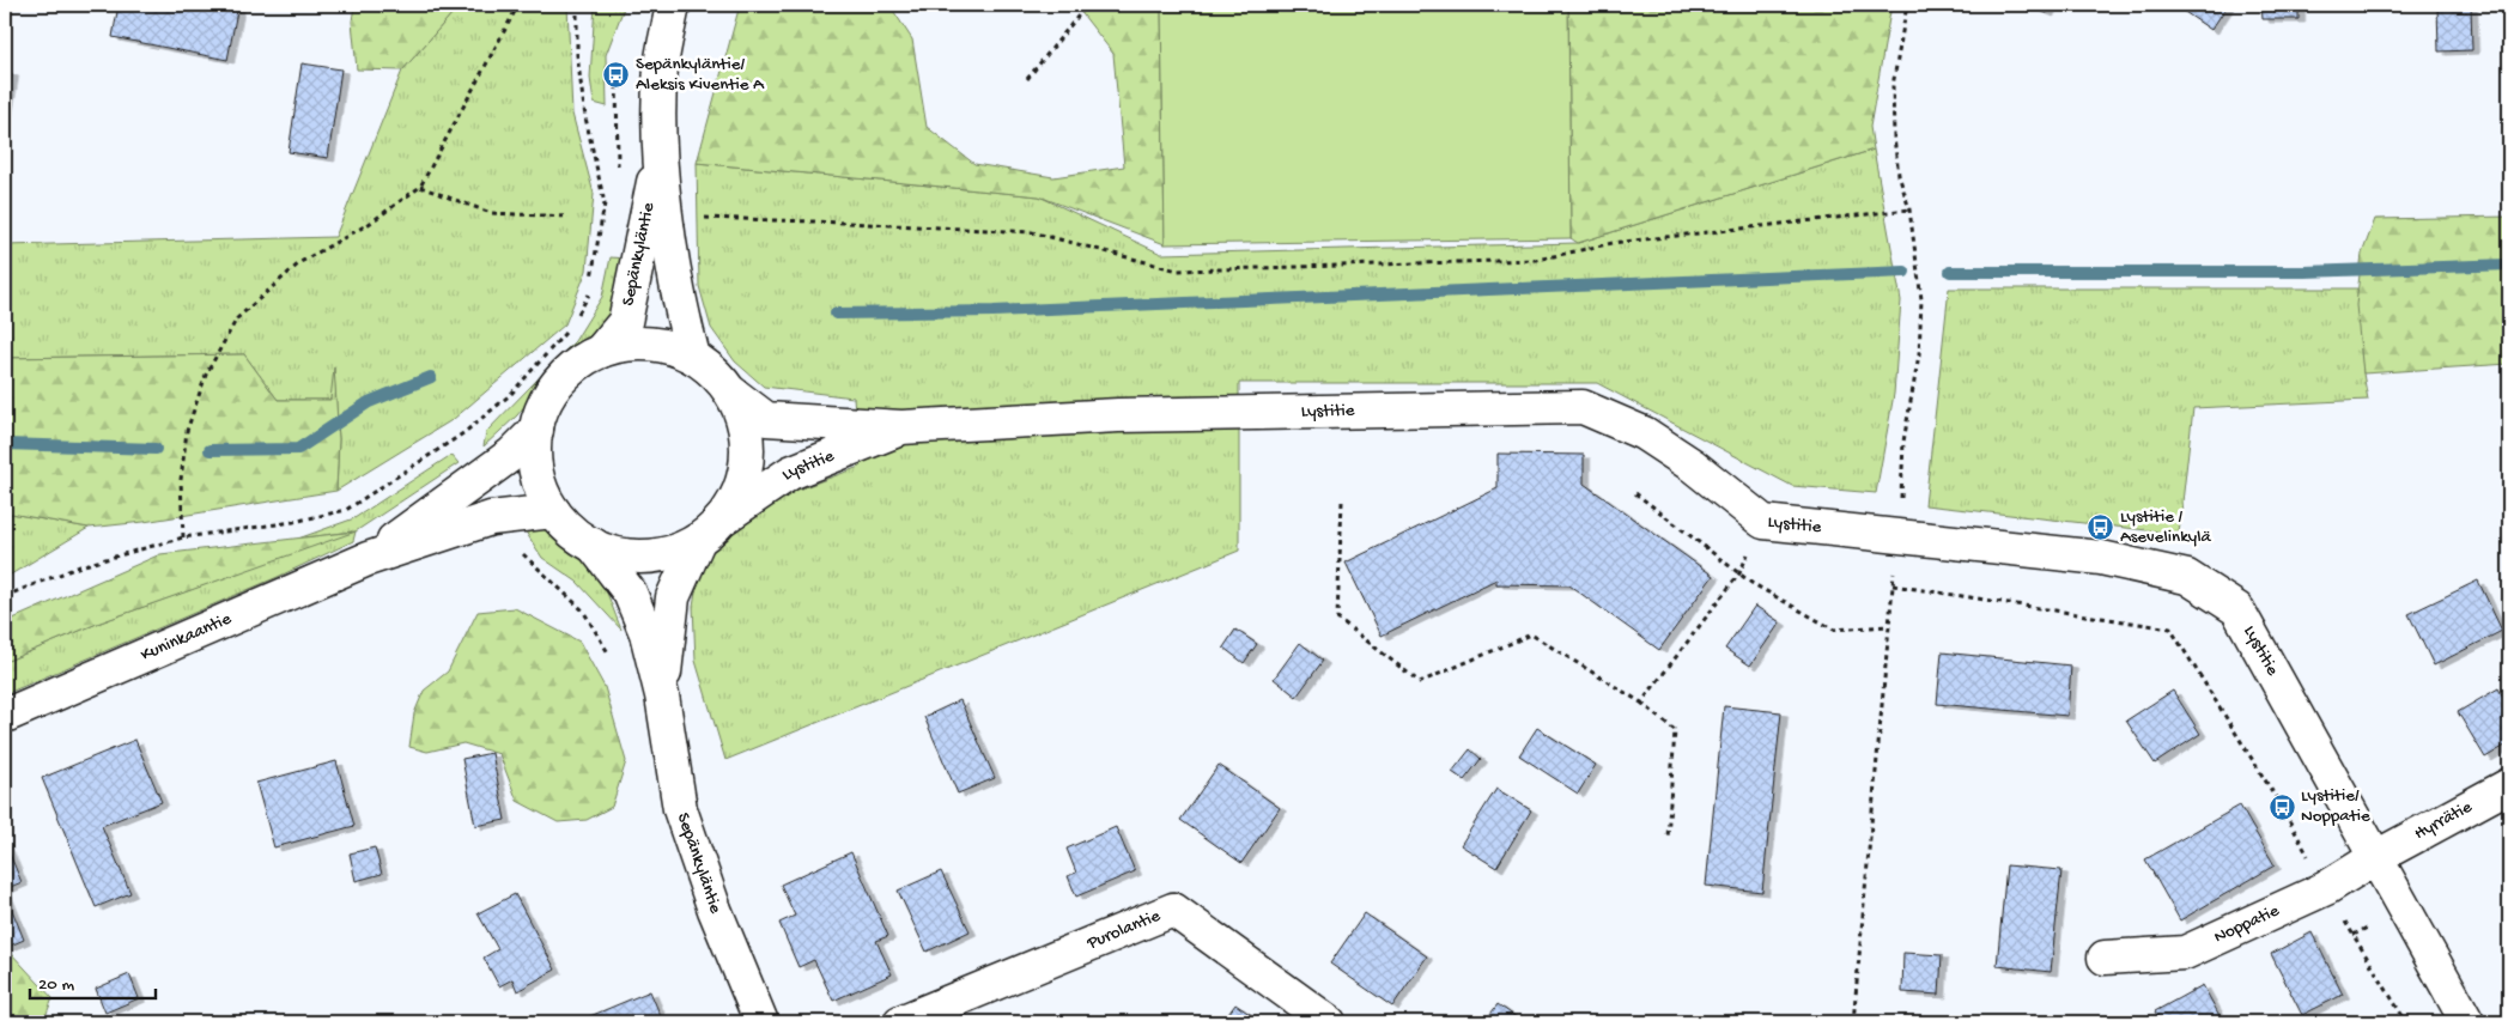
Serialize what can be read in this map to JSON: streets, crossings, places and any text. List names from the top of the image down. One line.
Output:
{"streets":{"street":["Sepänkyläntie","Lystitie","Kuninkaantie","Hyrrätie","Noppatie","Purolantie"]},"crossings":[["Sepänkyläntie","Lystitie"],["Sepänkyläntie","Kuninkaantie"],["Lystitie","Kuninkaantie"],["Lystitie","Hyrrätie"],["Lystitie","Noppatie"],["Hyrrätie","Noppatie"]],"places":{"bus stop":["Sepänkyläntie/ Aleksis Kiventie A","Lystitie / Asevelinkylä","Lystitie/ Noppatie"]},"scale_bar":"20 m"}
